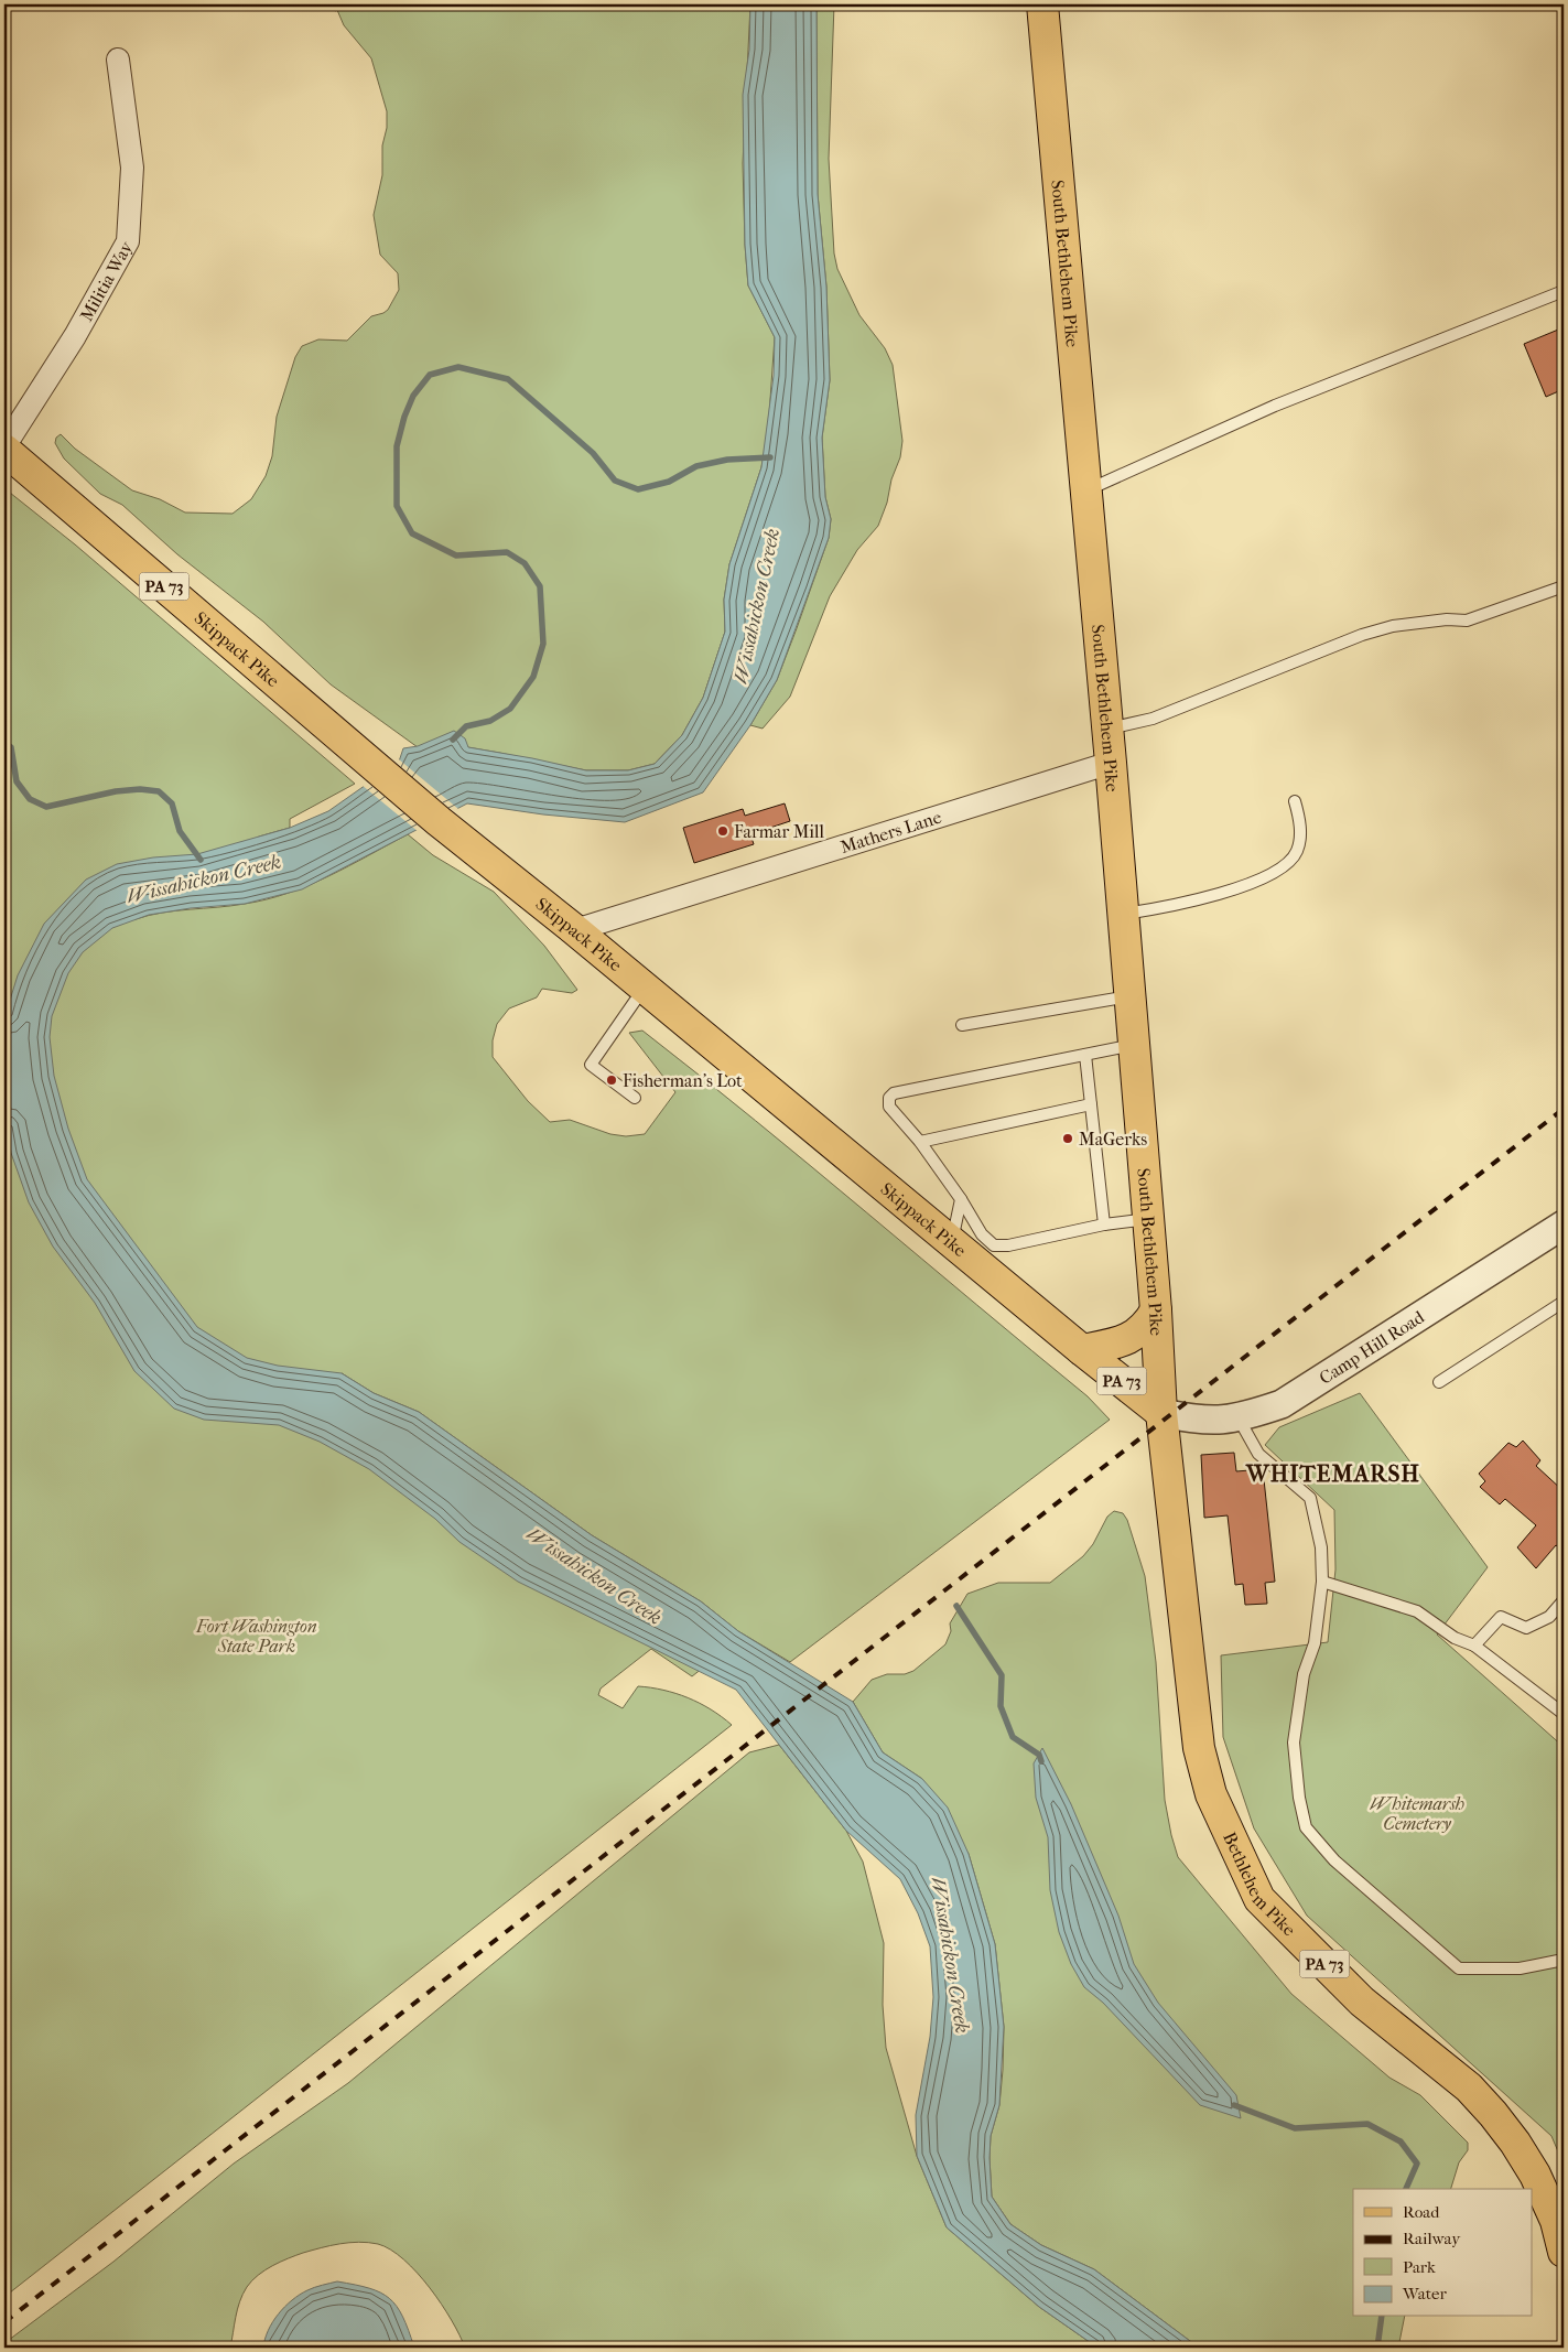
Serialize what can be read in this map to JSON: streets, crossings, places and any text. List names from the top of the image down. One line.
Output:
{"streets":{"main road":["South Bethlehem Pike","PA 73","Skippack Pike","Bethlehem Pike"],"street":["Militia Way","Mathers Lane","Camp Hill Road"]},"crossings":[["South Bethlehem Pike","Skippack Pike"],["South Bethlehem Pike","Mathers Lane"],["South Bethlehem Pike","Camp Hill Road"],["South Bethlehem Pike","Bethlehem Pike"],["Militia Way","Skippack Pike"],["Skippack Pike","Mathers Lane"],["Skippack Pike","Camp Hill Road"],["Skippack Pike","Bethlehem Pike"],["Camp Hill Road","Bethlehem Pike"]],"districts":["WHITEMARSH"],"water":["Wissahickon Creek"],"parks":["Fort Washington State Park","Whitemarsh Cemetery"],"places":["Farmar Mill","Fisherman's Lot","MaGerks"],"legend":["Road","Railway","Park","Water"]}
